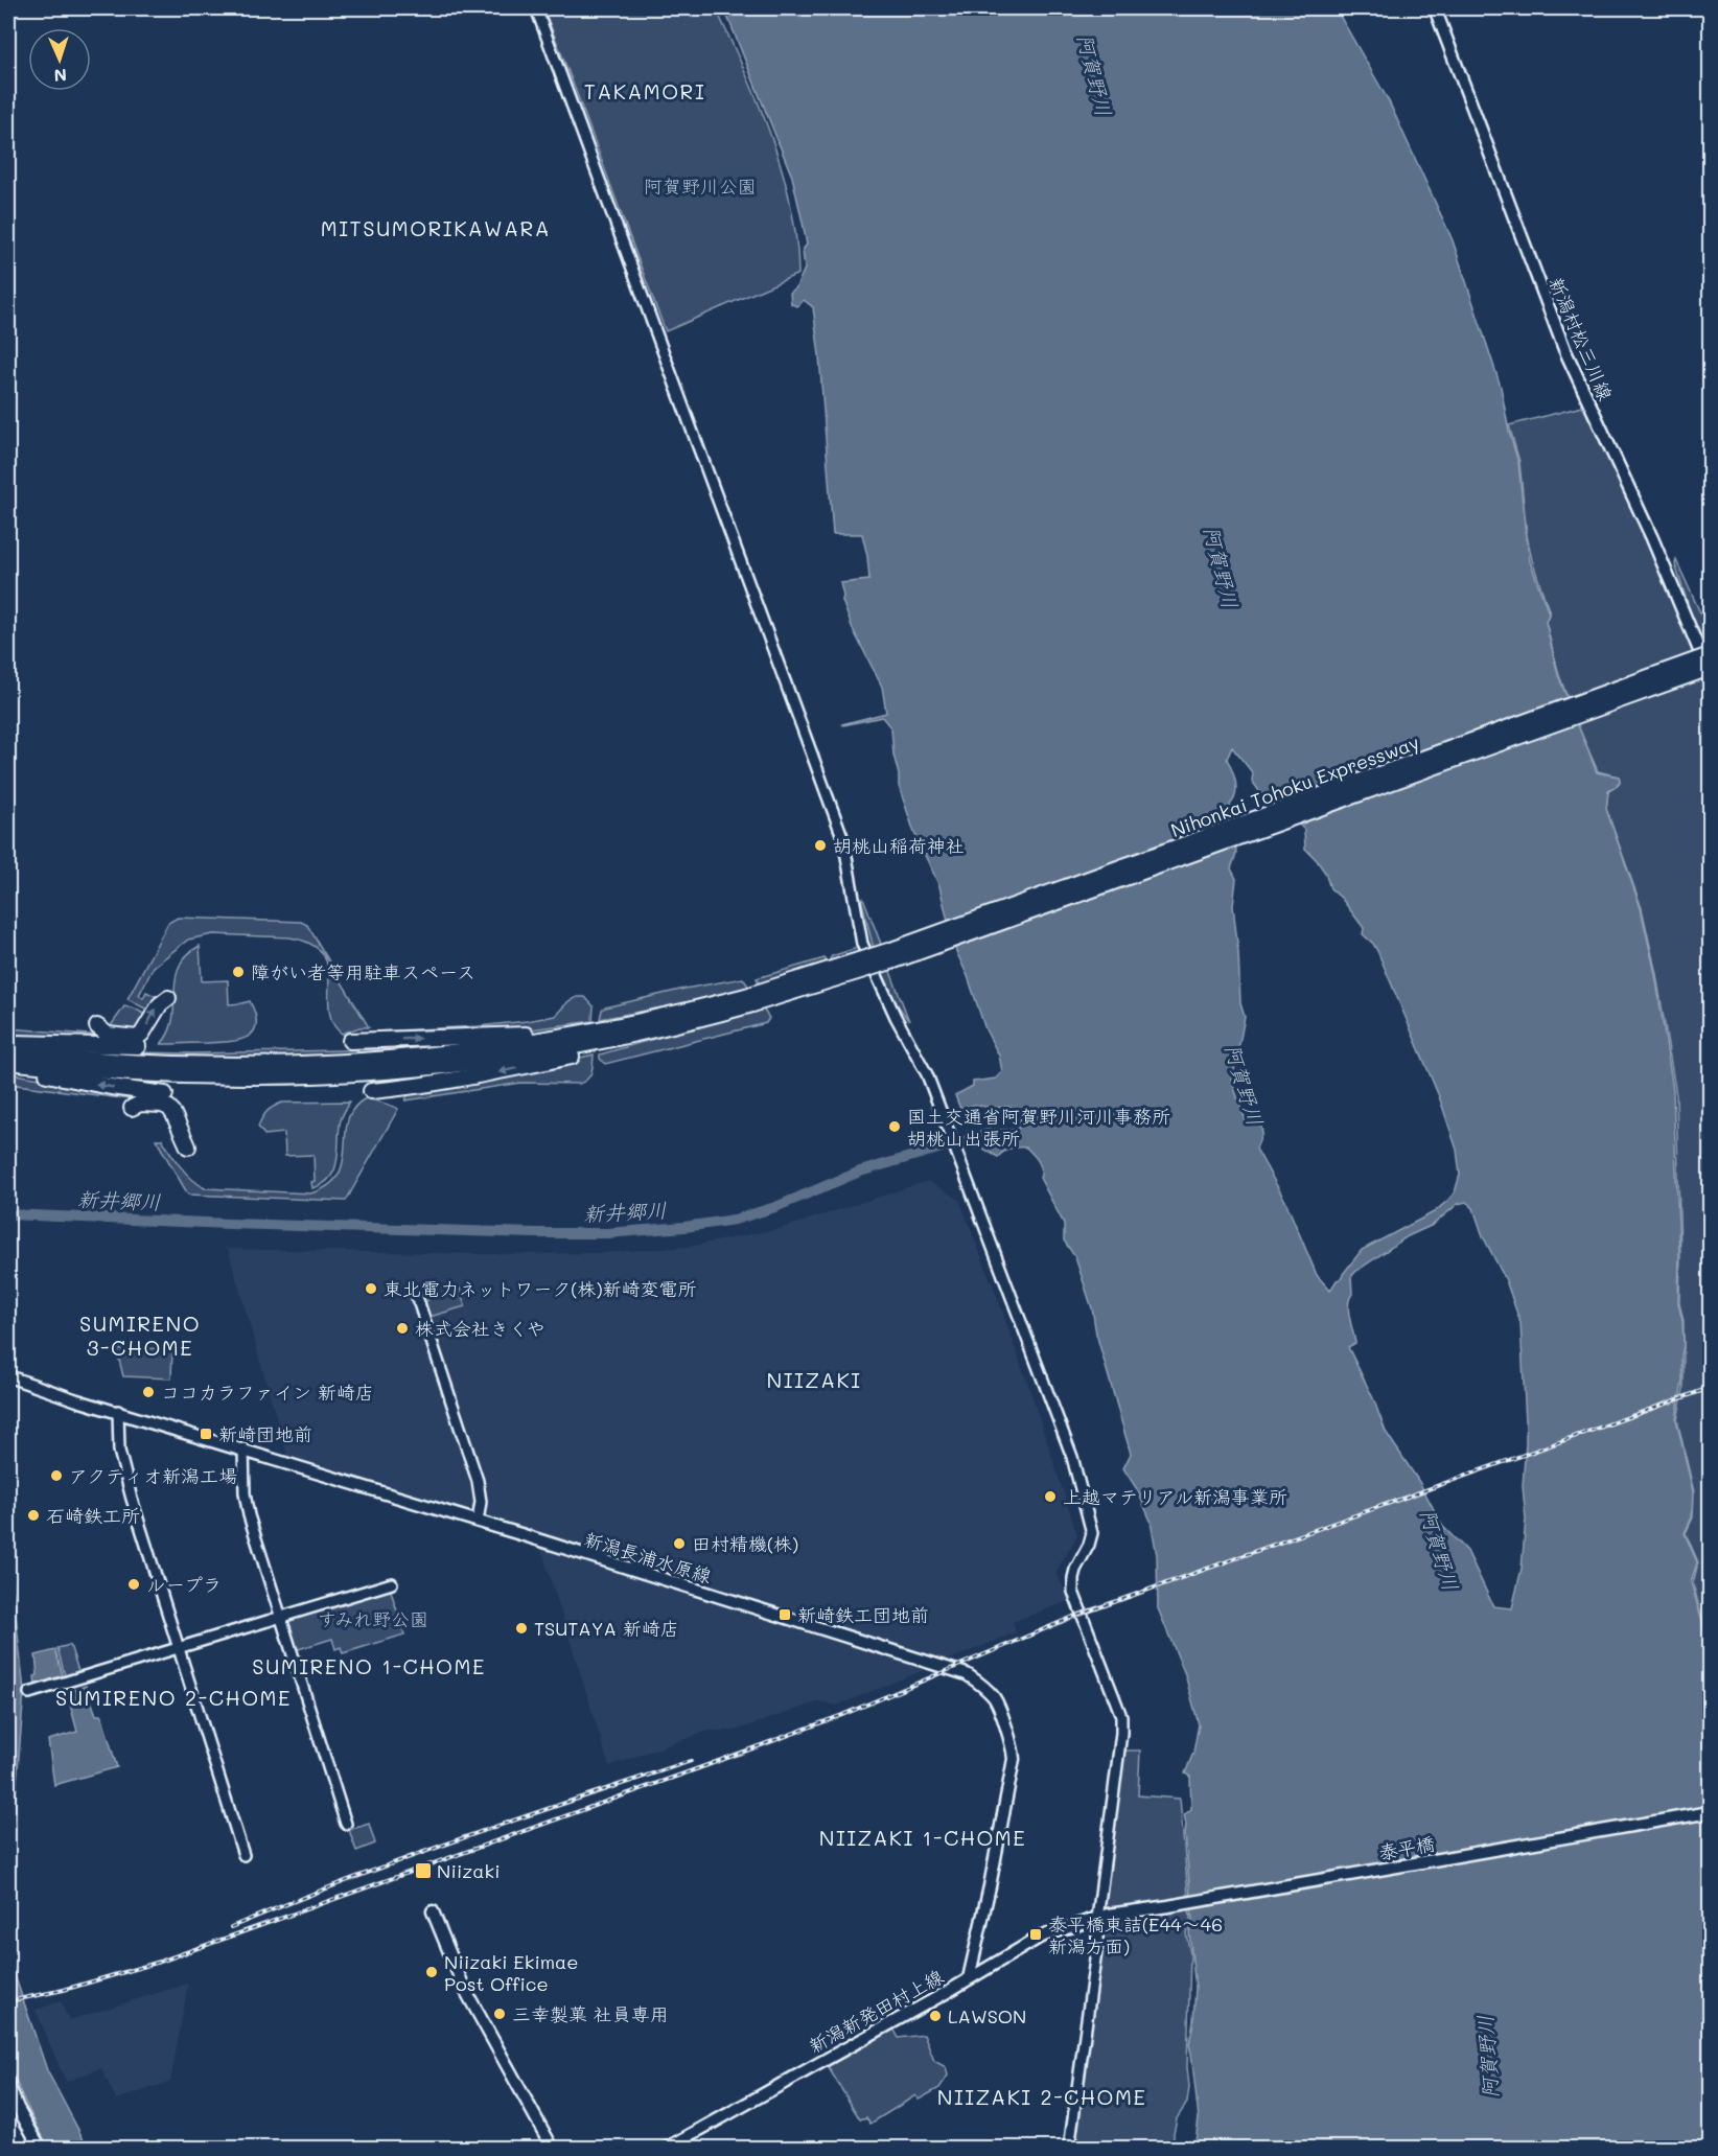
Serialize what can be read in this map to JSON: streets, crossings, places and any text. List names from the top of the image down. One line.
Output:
{"streets":{"highway":["Nihonkai Tohoku Expressway"],"main road":["新潟村松三川線","新潟長浦水原線","泰平橋","新潟新発田村上線"]},"crossings":[["新潟長浦水原線","新潟新発田村上線"],["泰平橋","新潟新発田村上線"]],"districts":["TAKAMORI","MITSUMORIKAWARA","SUMIRENO 3-CHOME","NIIZAKI","SUMIRENO 1-CHOME","SUMIRENO 2-CHOME","NIIZAKI 1-CHOME","NIIZAKI 2-CHOME"],"water":["阿賀野川","新井郷川"],"parks":["阿賀野川公園","すみれ野公園"],"places":{"other":["胡桃山稲荷神社","障がい者等用駐車スペース","国土交通省阿賀野川河川事務所 胡桃山出張所","東北電力ネットワーク(株)新崎変電所","株式会社きくや","ココカラファイン 新崎店","アクティオ新潟工場","上越マテリアル新潟事業所","石崎鉄工所","田村精機(株)","ループラ","TSUTAYA 新崎店","Niizaki Ekimae Post Office","三幸製菓 社員専用","LAWSON"],"transit":["新崎団地前","新崎鉄工団地前","Niizaki","泰平橋東詰(E44～46 新潟方面)"]},"north":"bottom"}
